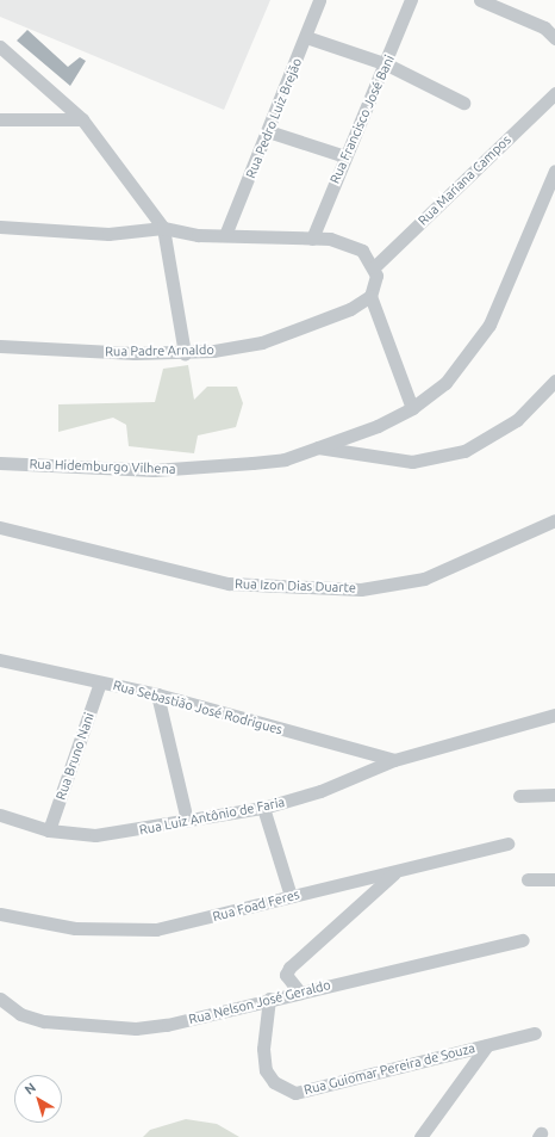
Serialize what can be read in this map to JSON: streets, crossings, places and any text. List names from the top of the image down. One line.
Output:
{"streets":{"street":["Rua Pedro Luiz Brejão","Rua Francisco José Bani","Rua Mariana Campos","Rua Padre Arnaldo","Rua Hidemburgo Vilhena","Rua Izon Dias Duarte","Rua Sebastião José Rodrigues","Rua Bruno Nani","Rua Luiz Antônio de Faria","Rua Foad Feres","Rua Nelson José Geraldo","Rua Guiomar Pereira de Souza"]},"crossings":[["Rua Sebastião José Rodrigues","Rua Bruno Nani"],["Rua Sebastião José Rodrigues","Rua Luiz Antônio de Faria"],["Rua Bruno Nani","Rua Luiz Antônio de Faria"],["Rua Nelson José Geraldo","Rua Guiomar Pereira de Souza"]],"north":"top left"}
